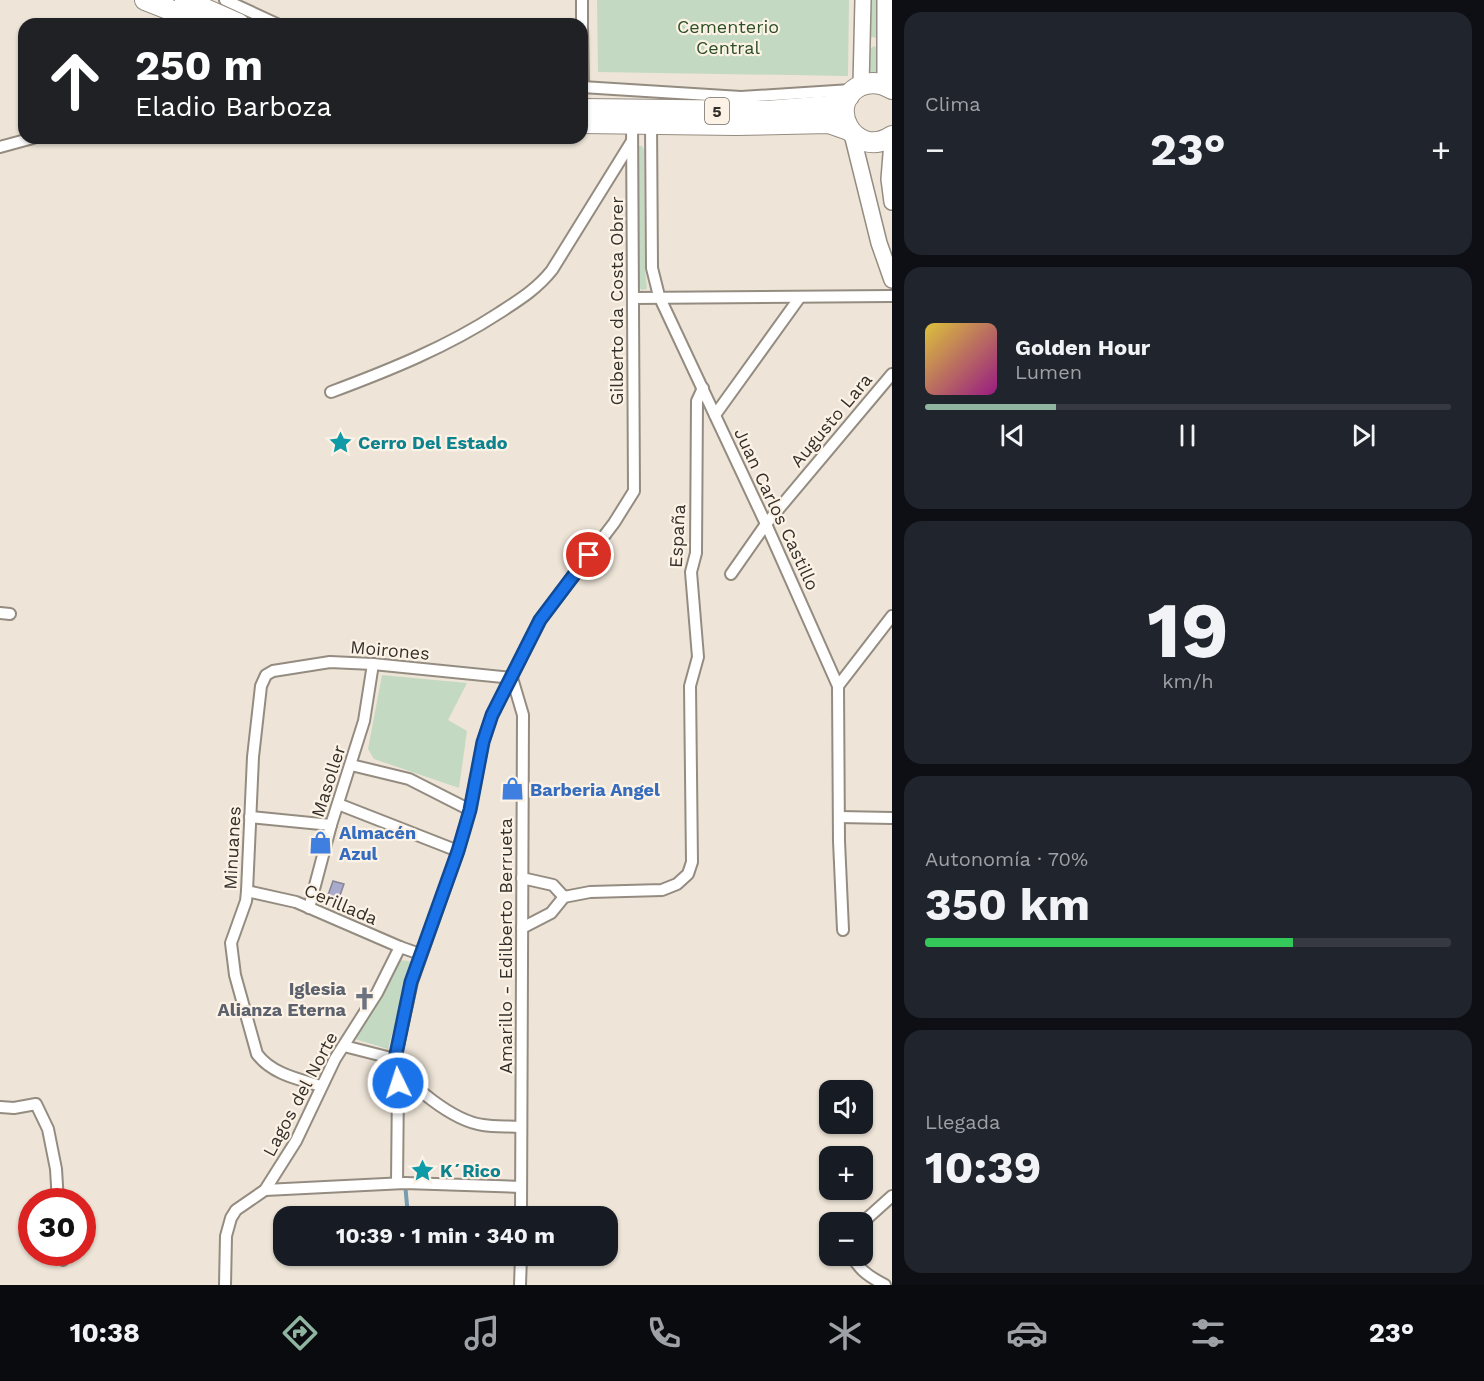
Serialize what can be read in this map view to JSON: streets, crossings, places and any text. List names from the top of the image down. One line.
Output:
{"streets":{"highway":["5"],"street":["Gilberto da Costa Obrer","Augusto Lara","Juan Carlos Castillo","España","Moirones","Masoller","Minuanes","Cerillada","Amarillo - Edilberto Berrueta","Lagos del Norte"]},"crossings":[["5","Gilberto da Costa Obrer"],["5","Juan Carlos Castillo"],["Gilberto da Costa Obrer","Juan Carlos Castillo"],["Gilberto da Costa Obrer","Moirones"],["Gilberto da Costa Obrer","Amarillo - Edilberto Berrueta"],["Augusto Lara","Juan Carlos Castillo"],["Juan Carlos Castillo","España"],["Moirones","Masoller"],["Moirones","Minuanes"],["Moirones","Amarillo - Edilberto Berrueta"],["Masoller","Cerillada"],["Minuanes","Cerillada"],["Minuanes","Lagos del Norte"],["Cerillada","Lagos del Norte"]],"parks":["Cementerio Central"],"places":{"place":["Cerro Del Estado","K´Rico"],"shop":["Barberia Angel","Almacén Azul"],"church":["Iglesia Alianza Eterna"]},"page":{"tile":["Clima",["19","km/h"],["Autonomía · 70%","350 km"],["Llegada","10:39"]],"turn":["250 m","Eladio Barboza"],"heat":["−","23°","+"],"song":["Golden Hour","Lumen"],"map_buttons":["+","−"],"limit":"30","trip":"10:39 · 1 min · 340 m","tabs":["10:38","23°"]}}
